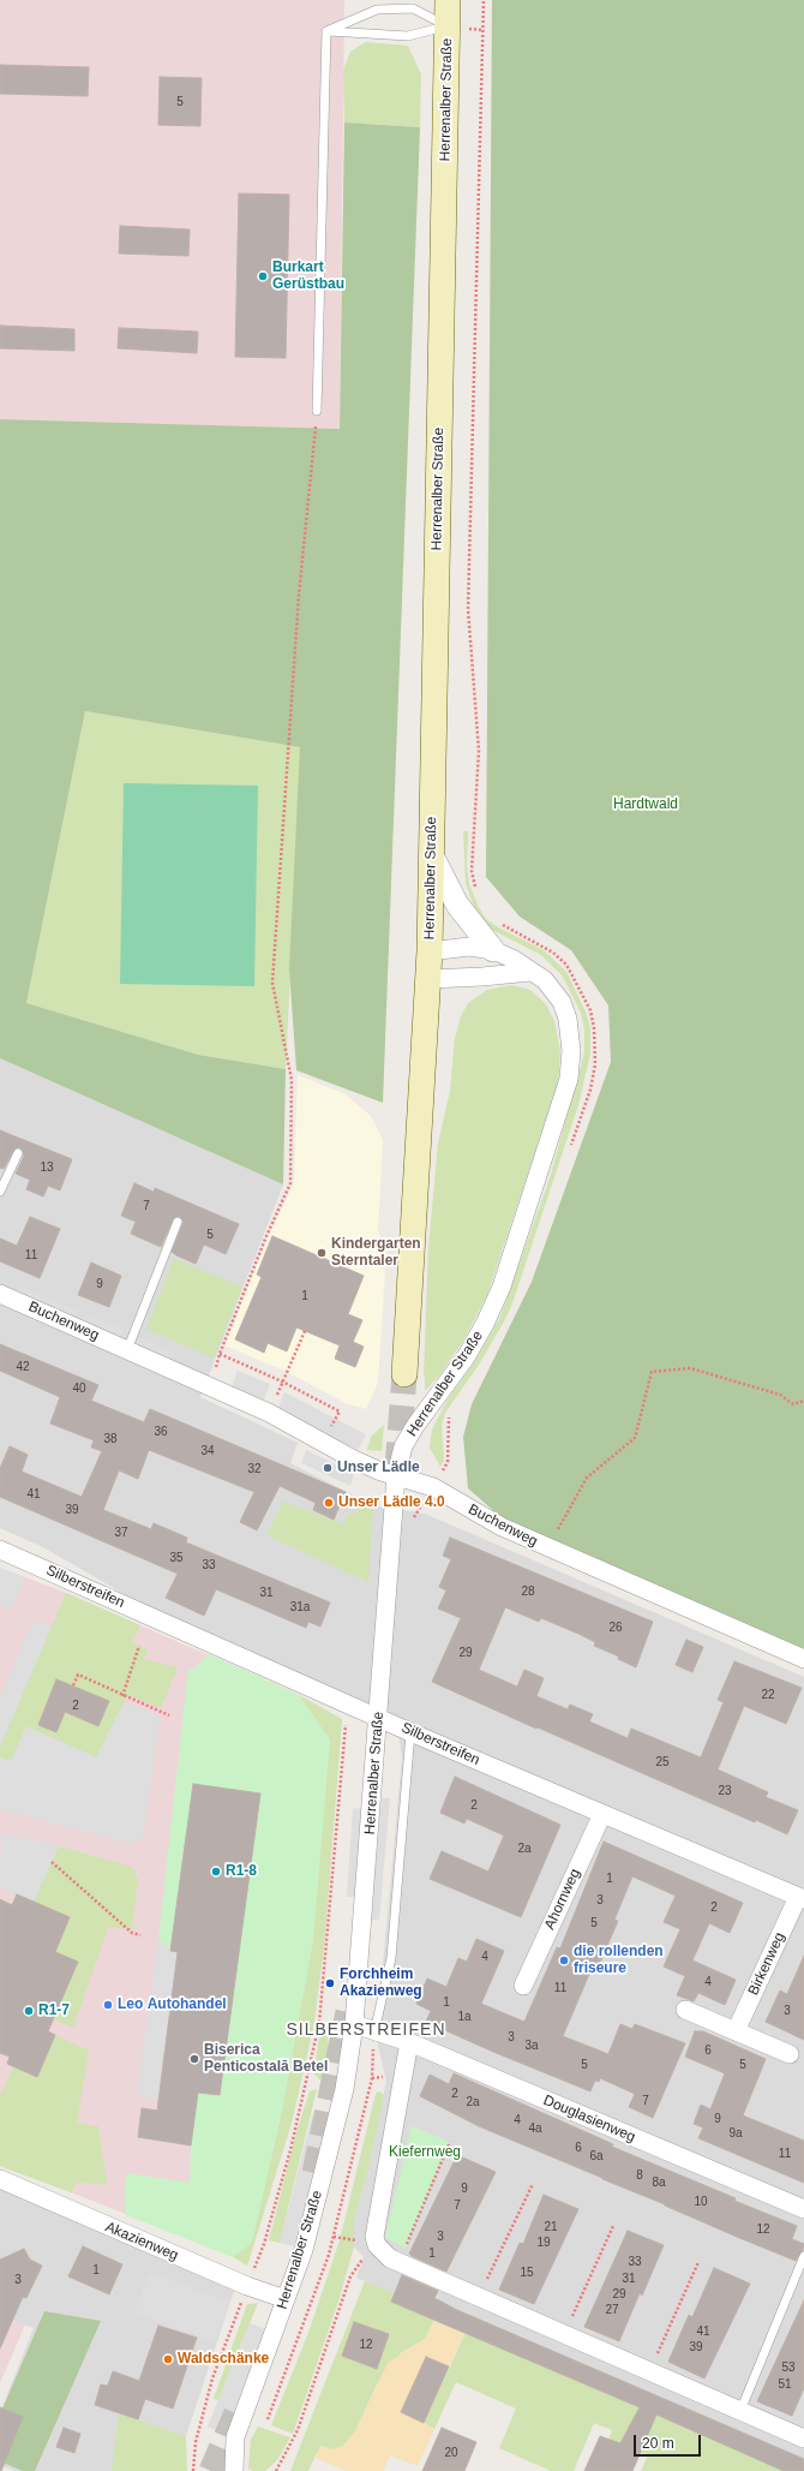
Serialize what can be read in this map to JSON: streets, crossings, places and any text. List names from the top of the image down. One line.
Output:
{"streets":{"main road":["Herrenalber Straße"],"street":["Buchenweg","Silberstreifen","Ahornweg","Birkenweg","Douglasienweg","Akazienweg"]},"crossings":[["Herrenalber Straße","Buchenweg"],["Herrenalber Straße","Silberstreifen"],["Herrenalber Straße","Akazienweg"],["Silberstreifen","Ahornweg"],["Silberstreifen","Birkenweg"]],"districts":["SILBERSTREIFEN"],"parks":["Hardtwald","Kiefernweg"],"places":["Burkart Gerüstbau","Kindergarten Sterntaler","Unser Lädle","Unser Lädle 4.0","R1-8","die rollenden friseure","Forchheim Akazienweg","Leo Autohandel","R1-7","Biserica Penticostală Betel","Waldschänke"],"house_numbers":["5","13","7","5","11","9","1","42","40","36","38","34","32","41","39","37","35","33","28","31","31a","26","29","22","2","25","23","2","2a","1","3","2","5","4","4","11","1","3","1a","3","3a","6","5","5","2","7","2a","9","4","4a","9a","6","11","6a","8","8a","9","10","7","21","12","3","19","1","33","1","15","31","3","29","27","41","12","39","53","51","20"],"scale_bar":"20 m"}
